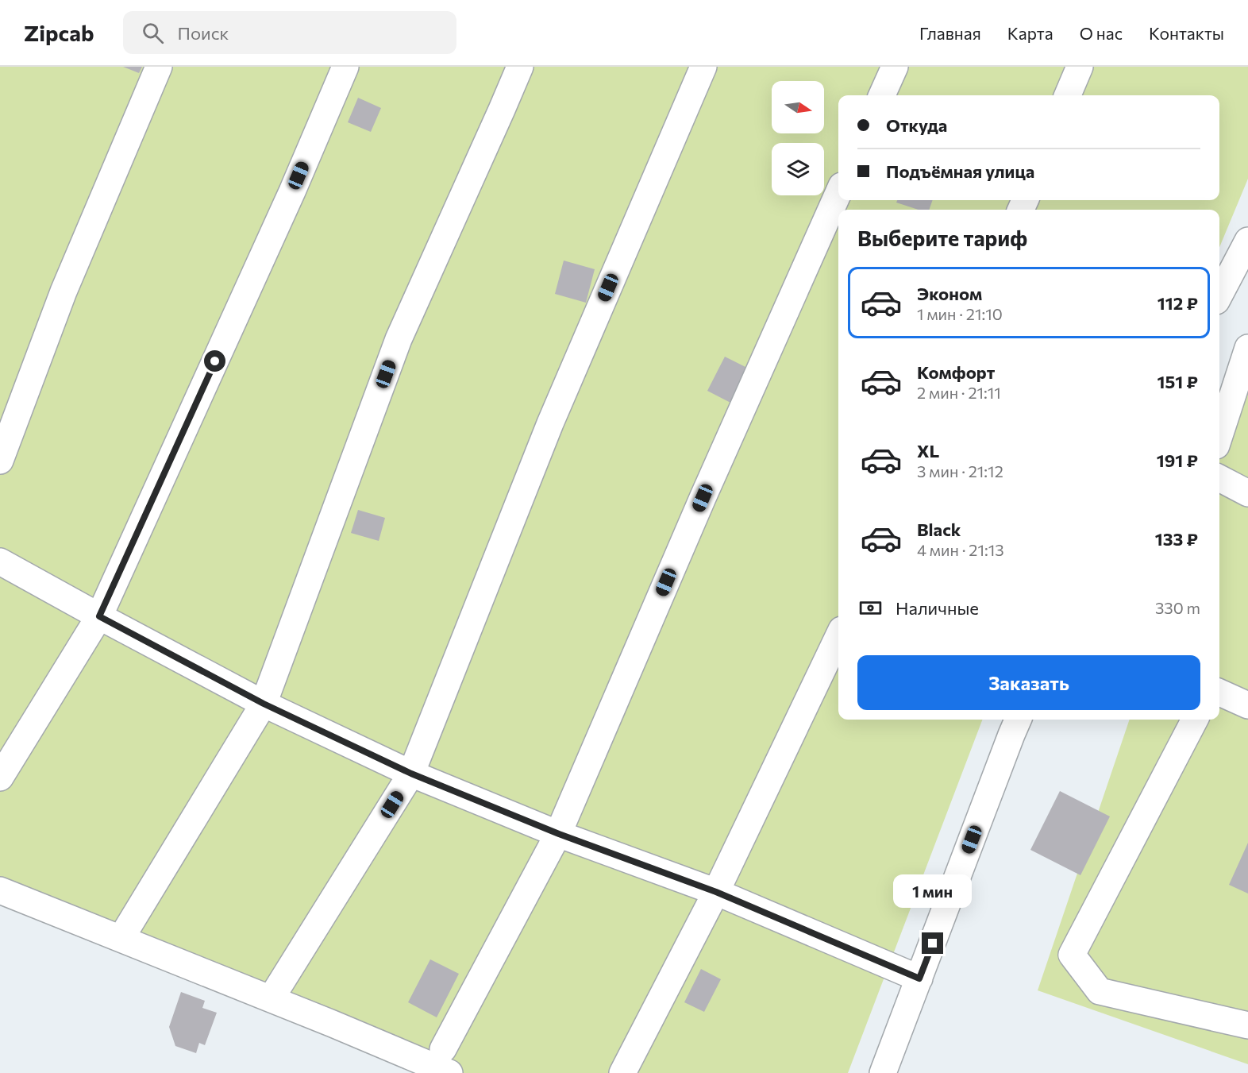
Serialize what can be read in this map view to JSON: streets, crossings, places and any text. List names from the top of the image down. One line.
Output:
{"north":"right","page":{"header":"Zipcab","search":"Поиск","nav":["Главная","Карта","О нас","Контакты"],"banner":["Откуда","Подъёмная улица"],"heading":"Выберите тариф","list":[{"name":"Эконом","note":"1 мин · 21:10","value":"112 ₽"},{"name":"Комфорт","note":"2 мин · 21:11","value":"151 ₽"},{"name":"XL","note":"3 мин · 21:12","value":"191 ₽"},{"name":"Black","note":"4 мин · 21:13","value":"133 ₽"}],"pay":["Наличные","330 m"],"buttons":"Заказать","bubble":"1 мин"}}
